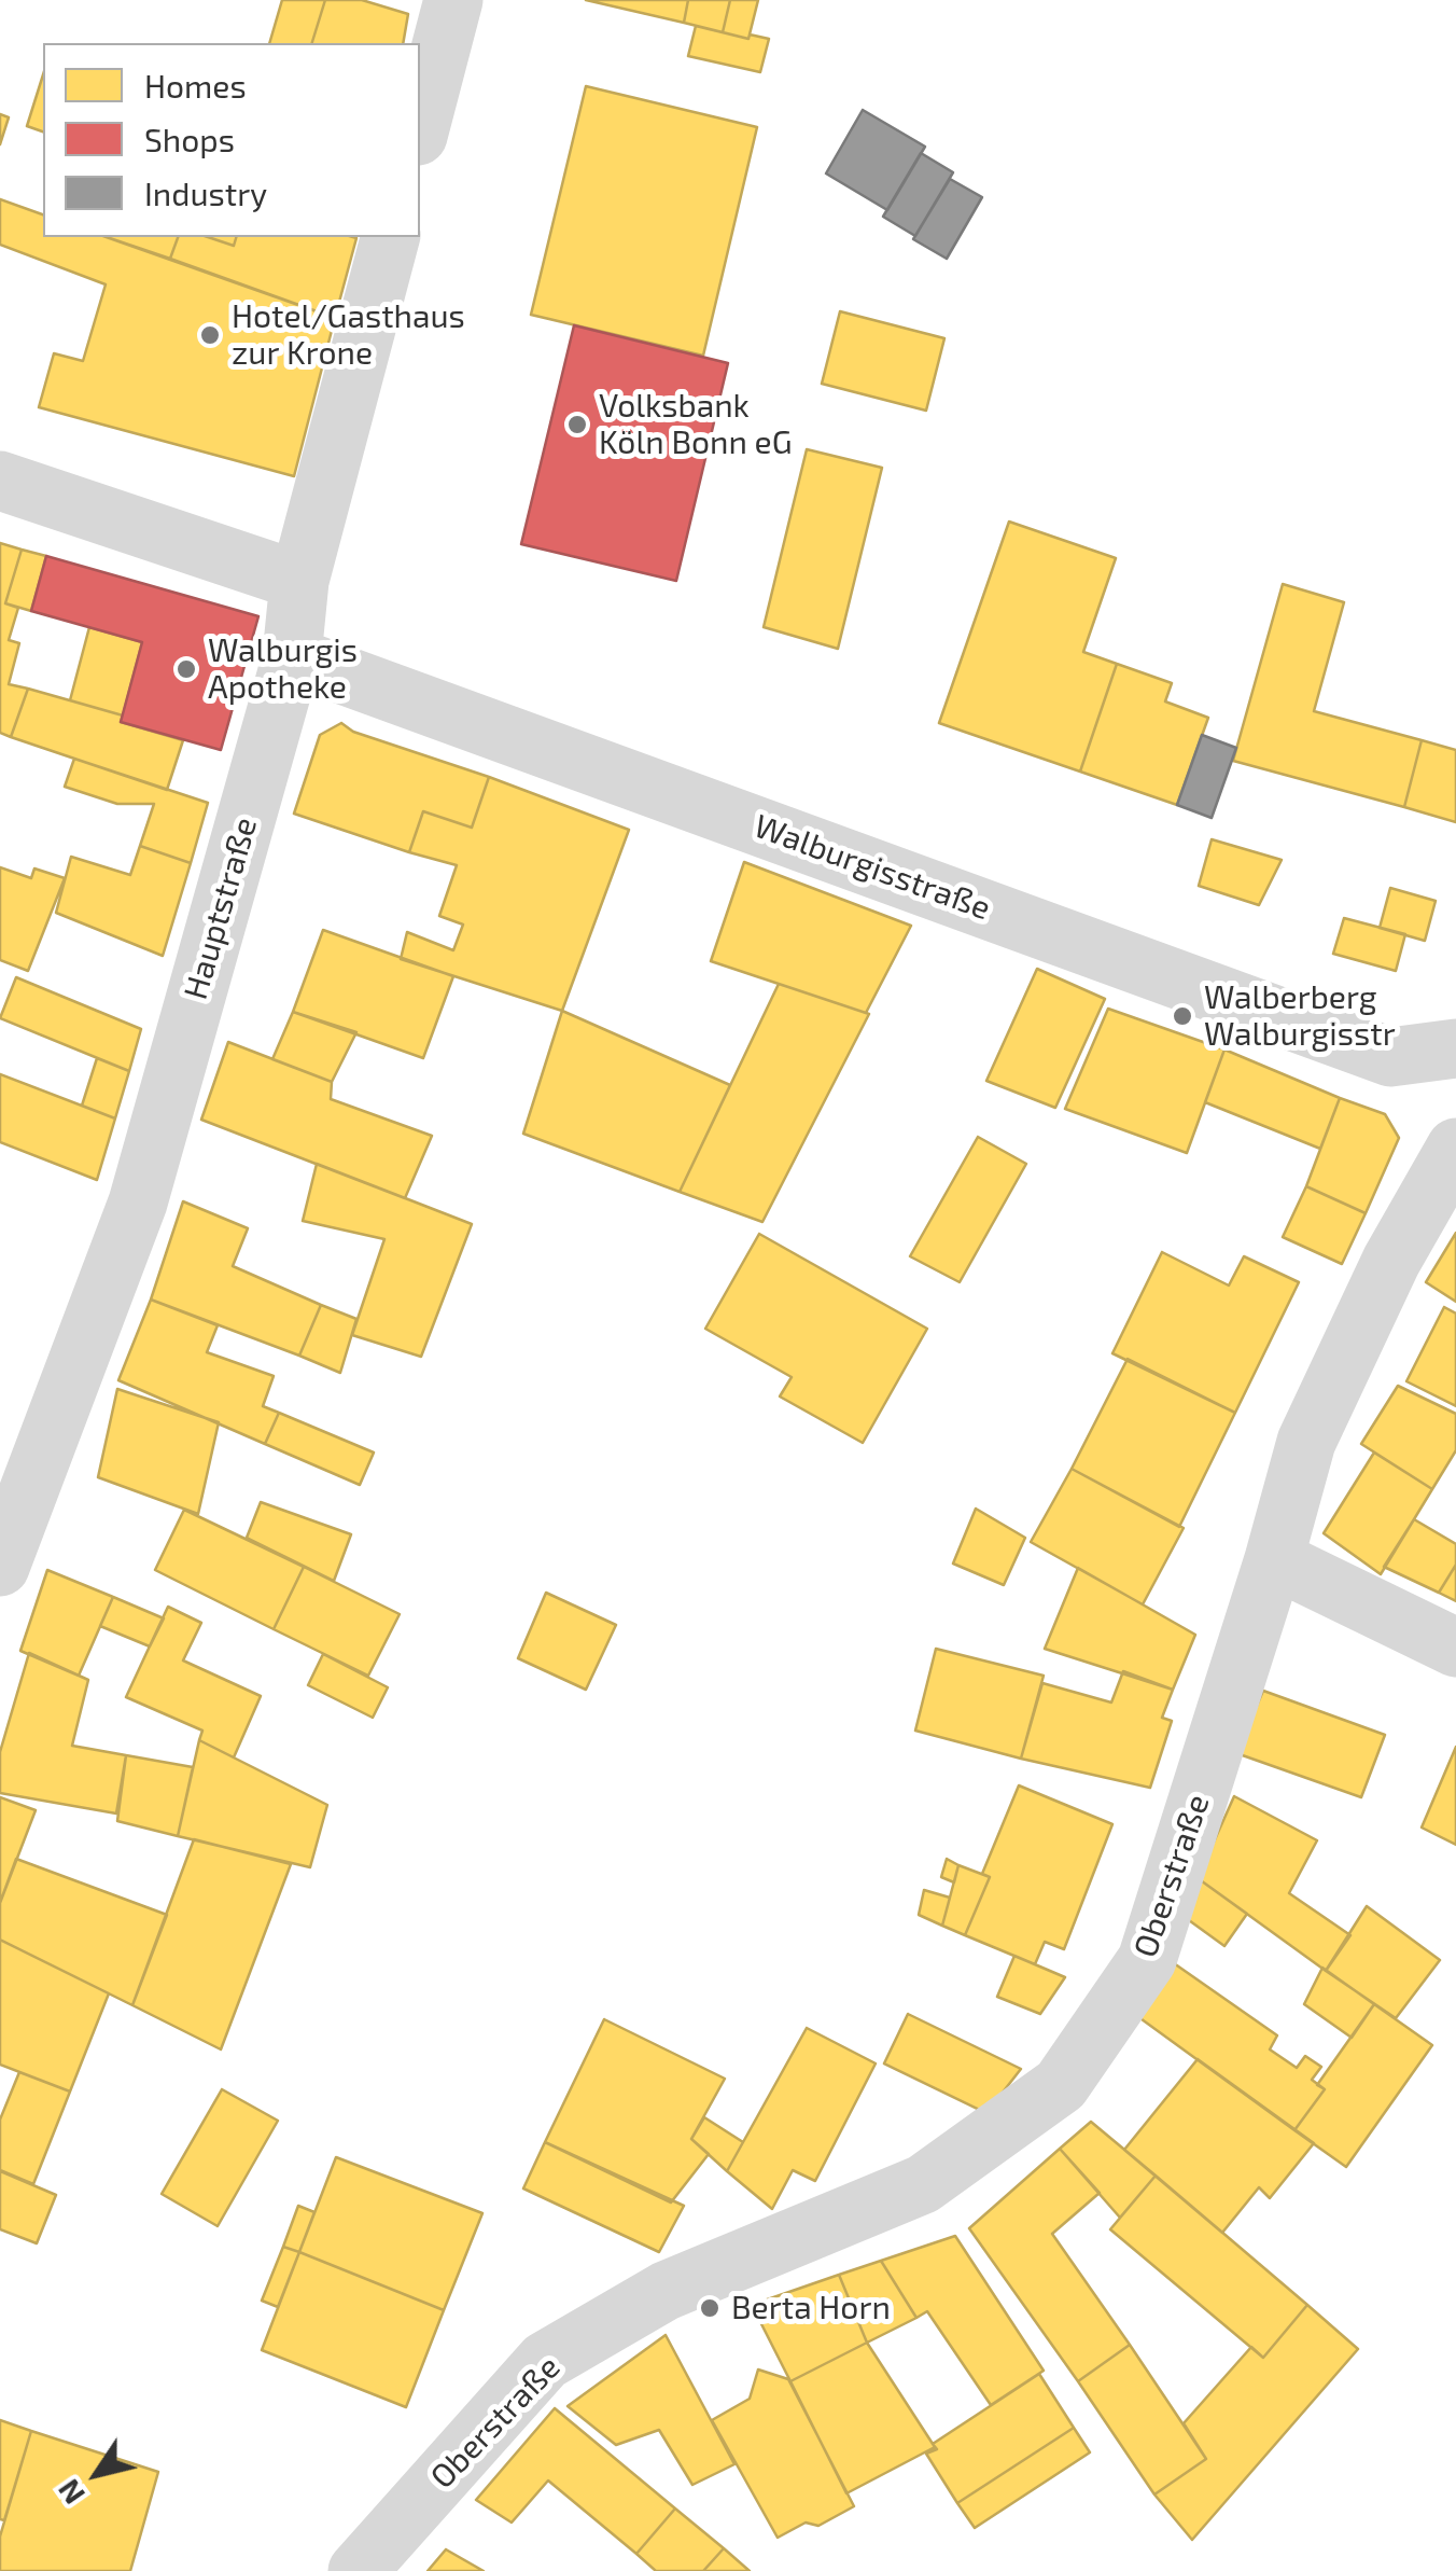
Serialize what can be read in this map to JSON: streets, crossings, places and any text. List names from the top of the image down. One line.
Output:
{"streets":{"street":["Walburgisstraße","Hauptstraße","Oberstraße"]},"crossings":[["Walburgisstraße","Hauptstraße"]],"places":["Hotel/Gasthaus zur Krone","Volksbank Köln Bonn eG","Walburgis Apotheke","Walberberg Walburgisstr","Berta Horn"],"legend":["Homes","Shops","Industry"],"north":"bottom left"}
